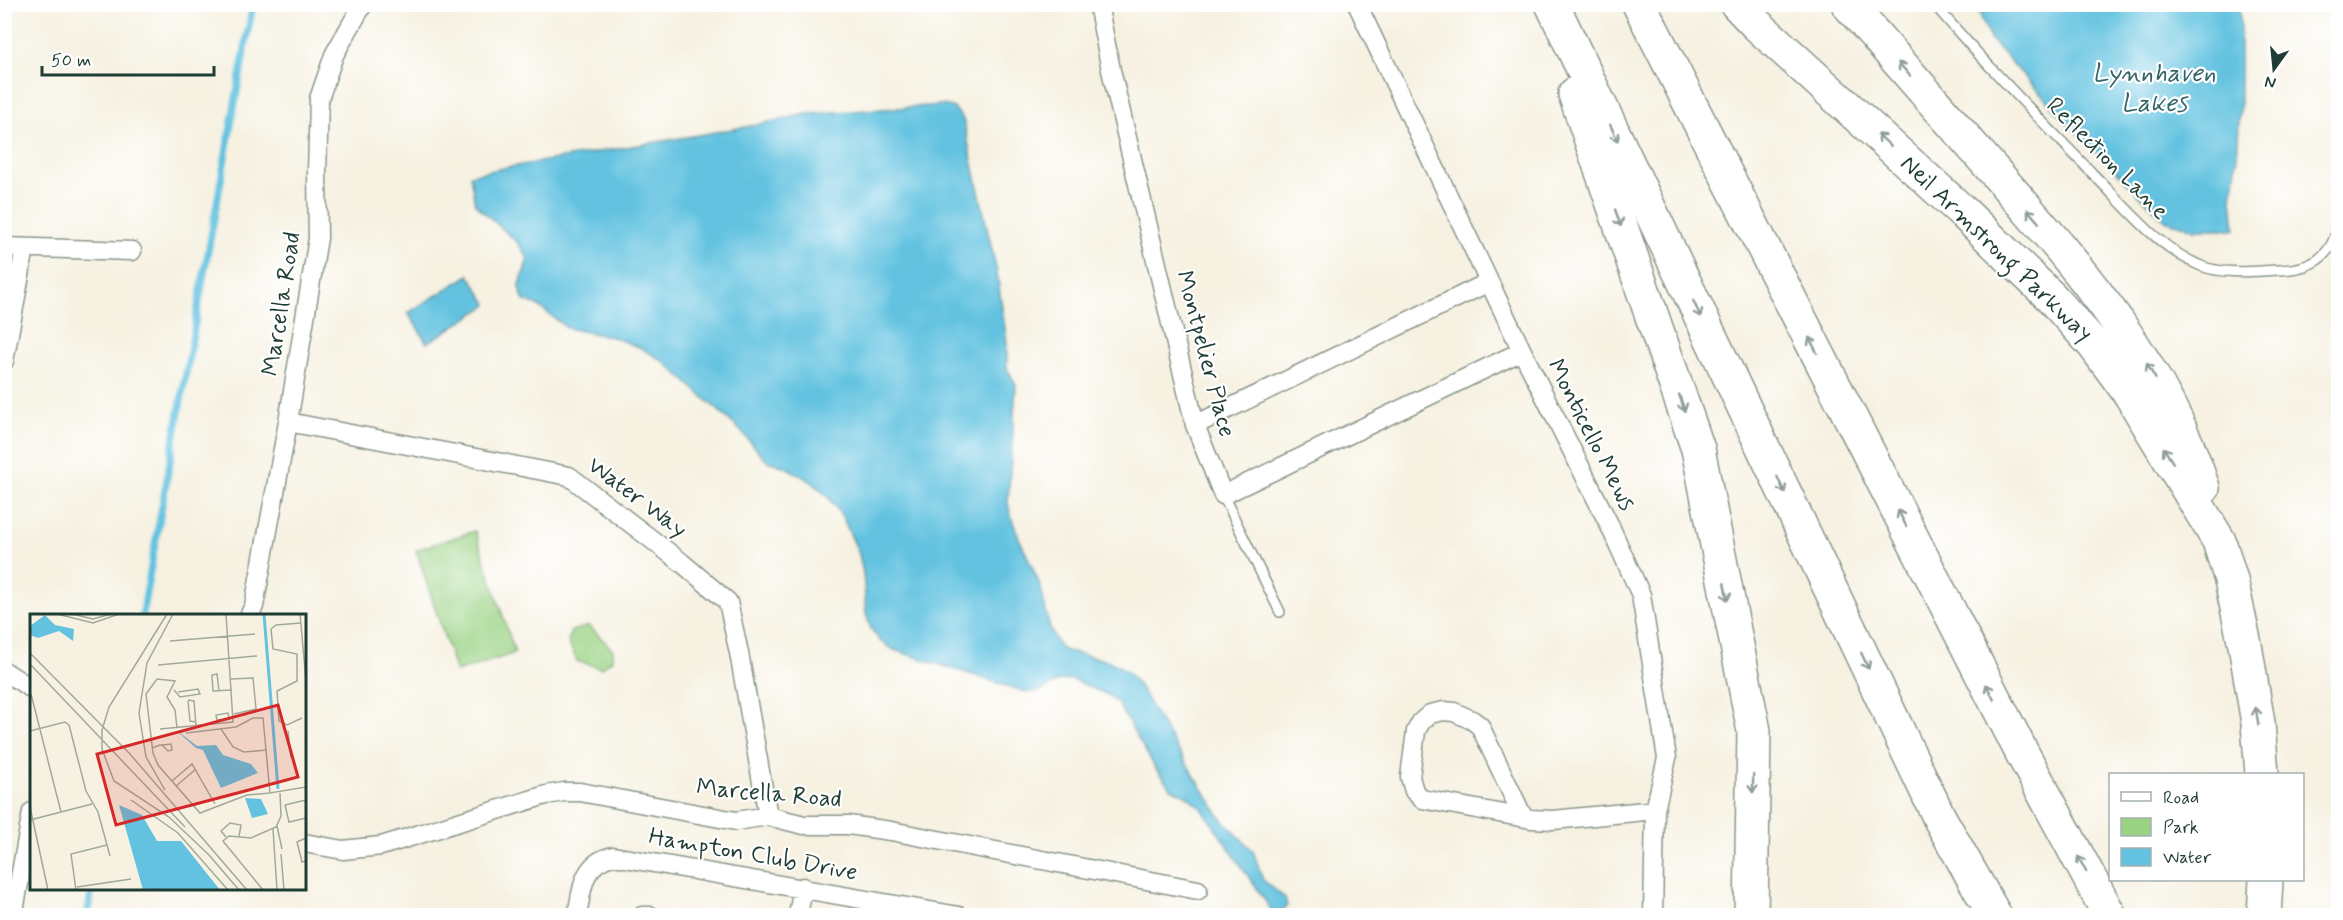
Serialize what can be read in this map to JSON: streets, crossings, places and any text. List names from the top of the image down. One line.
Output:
{"streets":{"highway":["Neil Armstrong Parkway"],"street":["Marcella Road","Montpelier Place","Monticello Mews","Water Way","Hampton Club Drive"],"lane":["Reflection Lane"]},"crossings":[["Marcella Road","Water Way"]],"water":["Lynnhaven Lakes"],"legend":["Road","Park","Water"],"scale_bar":"50 m","north":"bottom"}
